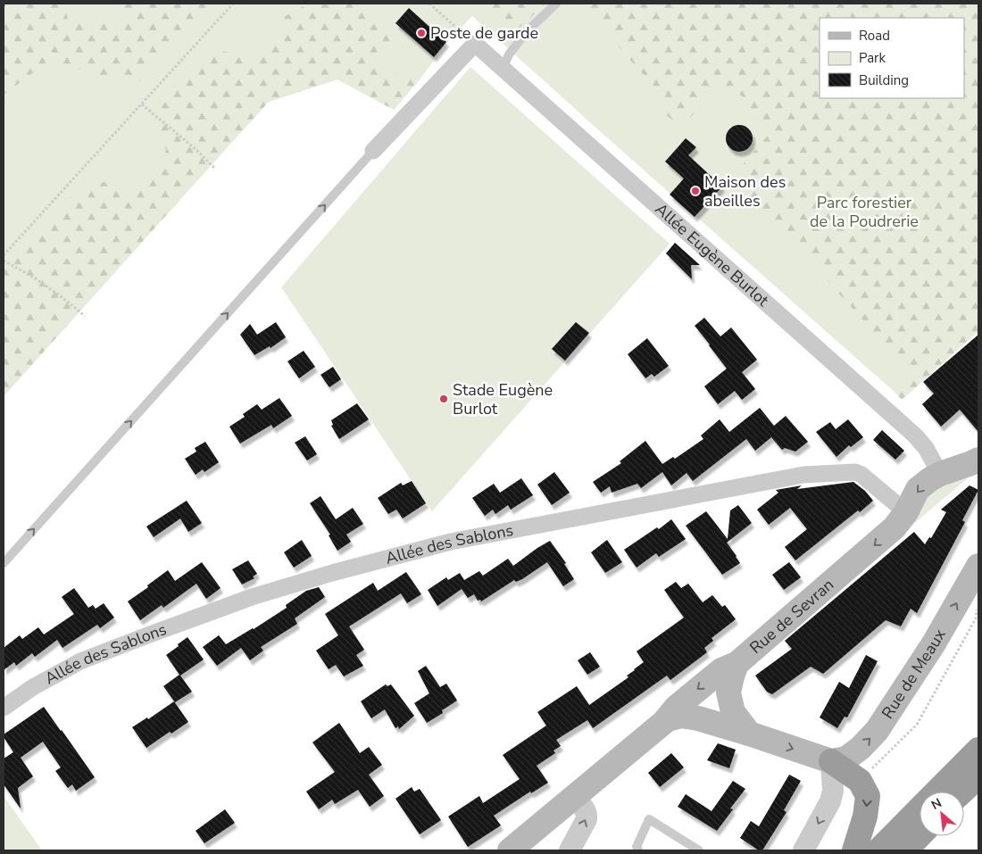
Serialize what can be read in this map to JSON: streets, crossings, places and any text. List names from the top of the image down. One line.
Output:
{"streets":{"main road":["Rue de Sevran","Rue de Meaux"],"street":["Allée Eugène Burlot","Allée des Sablons"]},"crossings":[["Allée Eugène Burlot","Rue de Sevran"],["Allée des Sablons","Rue de Sevran"]],"one_way":["Rue de Sevran","Rue de Meaux"],"parks":["Parc forestier de la Poudrerie"],"places":["Poste de garde","Maison des abeilles","Stade Eugène Burlot"],"legend":["Road","Park","Building"],"north":"top left"}
